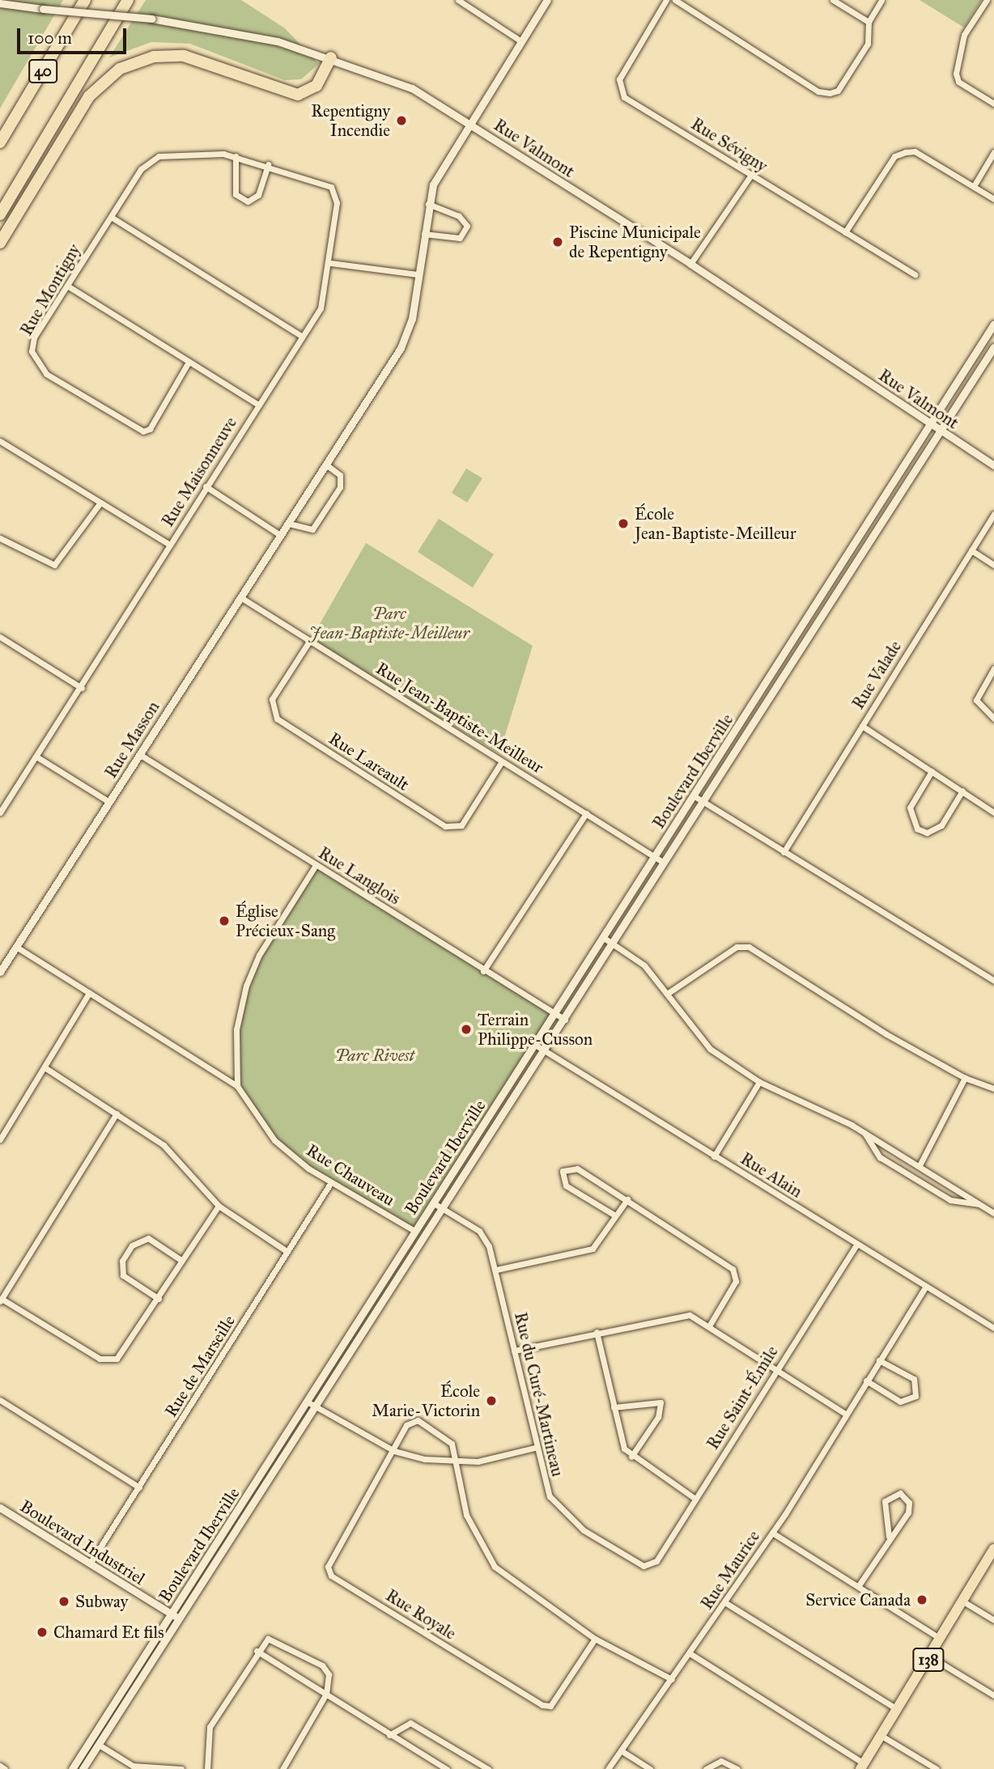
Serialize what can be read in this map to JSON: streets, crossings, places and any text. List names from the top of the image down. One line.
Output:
{"streets":{"highway":["40"],"main road":["138"],"street":["Rue Sévigny","Rue Valmont","Rue Montigny","Rue Maisonneuve","Rue Valade","Rue Jean-Baptiste-Meilleur","Rue Masson","Rue Lareault","Boulevard Iberville","Rue Langlois","Rue Chauveau","Rue Alain","Rue de Marseille","Rue du Curé-Martineau","Rue Saint-Émile","Boulevard Industriel","Rue Maurice","Rue Royale"]},"crossings":[["Rue Valmont","Rue Masson"],["Rue Valmont","Boulevard Iberville"],["Rue Montigny","Rue Maisonneuve"],["Rue Jean-Baptiste-Meilleur","Rue Masson"],["Rue Jean-Baptiste-Meilleur","Rue Lareault"],["Rue Jean-Baptiste-Meilleur","Boulevard Iberville"],["Rue Masson","Rue Langlois"],["Boulevard Iberville","Rue Langlois"],["Boulevard Iberville","Rue Chauveau"],["Boulevard Iberville","Rue Alain"],["Boulevard Iberville","Rue du Curé-Martineau"],["Boulevard Iberville","Boulevard Industriel"],["Rue Chauveau","Rue de Marseille"],["Rue Alain","Rue Saint-Émile"],["Rue Alain","Rue Maurice"],["Rue de Marseille","Boulevard Industriel"],["Rue du Curé-Martineau","Rue Saint-Émile"]],"parks":["Parc Jean-Baptiste-Meilleur","Parc Rivest"],"places":["Repentigny Incendie","Piscine Municipale de Repentigny","École Jean-Baptiste-Meilleur","Église Précieux-Sang","Terrain Philippe-Cusson","École Marie-Victorin","Service Canada","Subway","Chamard Et fils"],"scale_bar":"100 m"}
